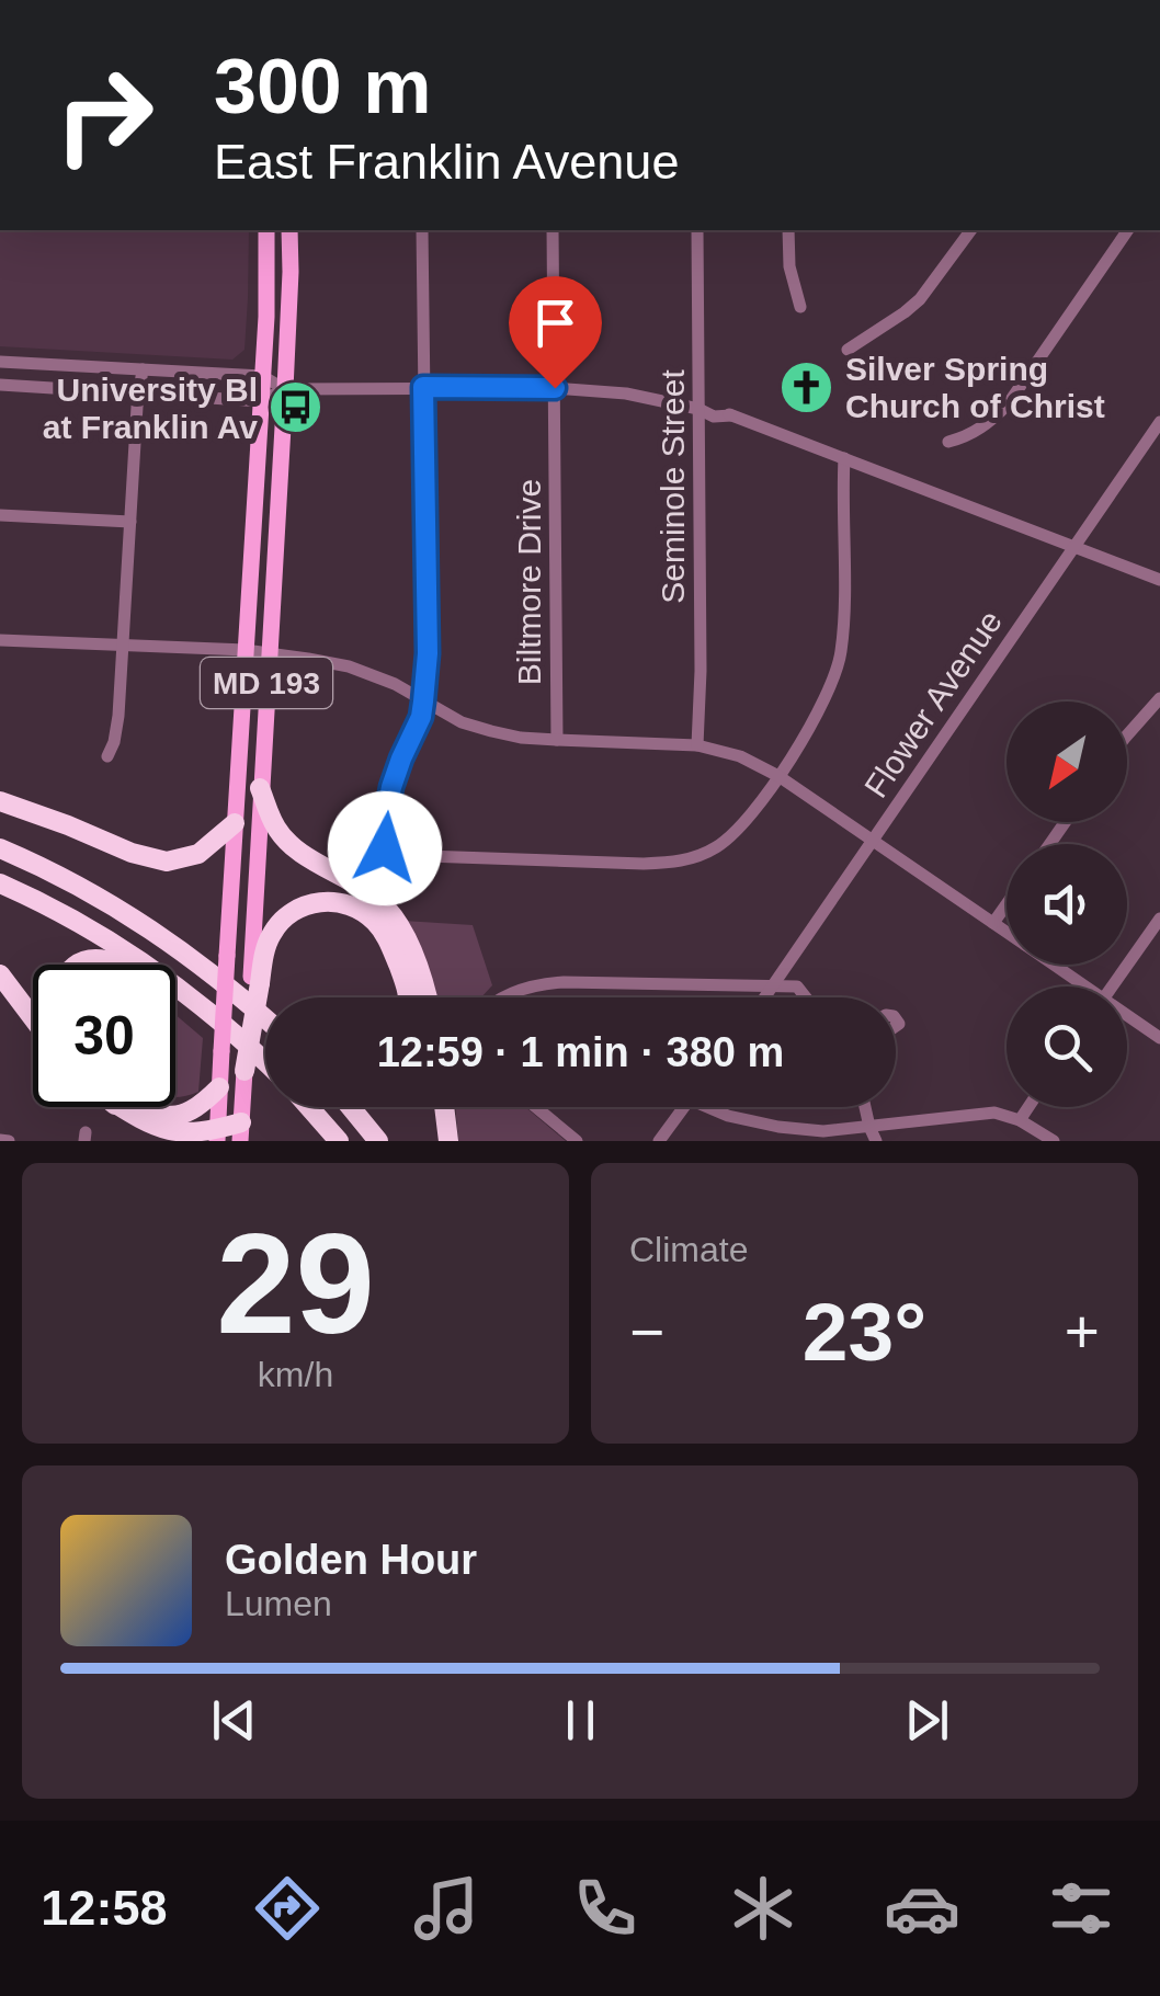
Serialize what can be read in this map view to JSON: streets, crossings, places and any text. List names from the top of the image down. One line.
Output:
{"streets":{"main road":["MD 193"],"street":["Seminole Street","Biltmore Drive","Flower Avenue"]},"places":{"church":["Silver Spring Church of Christ"],"bus stop":["University Bl at Franklin Av"]},"north":"bottom left","page":{"turn":["300 m","East Franklin Avenue"],"limit":"30","trip":"12:59 · 1 min · 380 m","tile":[["29","km/h"],"Climate"],"heat":["−","23°","+"],"song":["Golden Hour","Lumen"],"tabs":"12:58"}}
